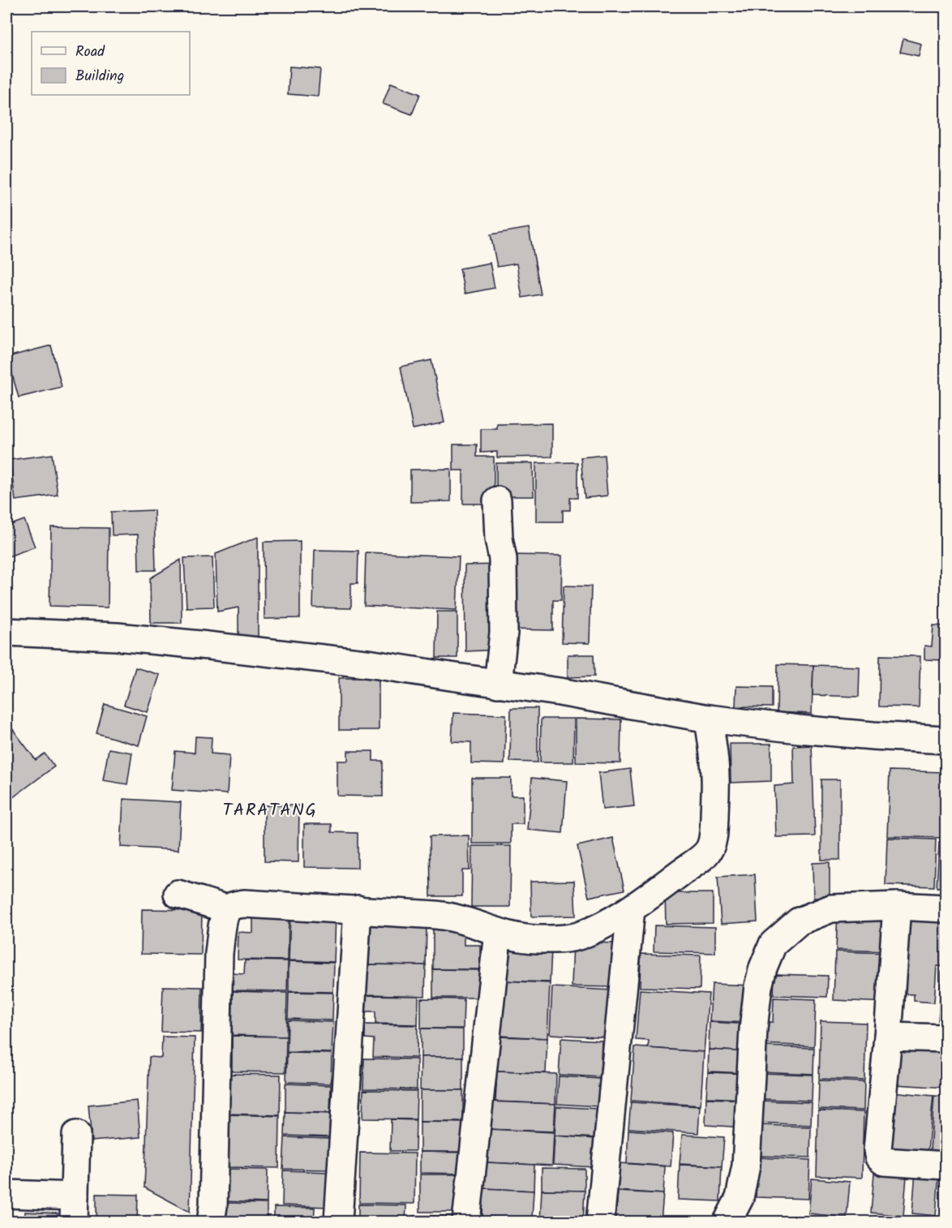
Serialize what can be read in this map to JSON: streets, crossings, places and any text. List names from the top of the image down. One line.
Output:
{"districts":["TARATANG"],"legend":["Road","Building"]}
